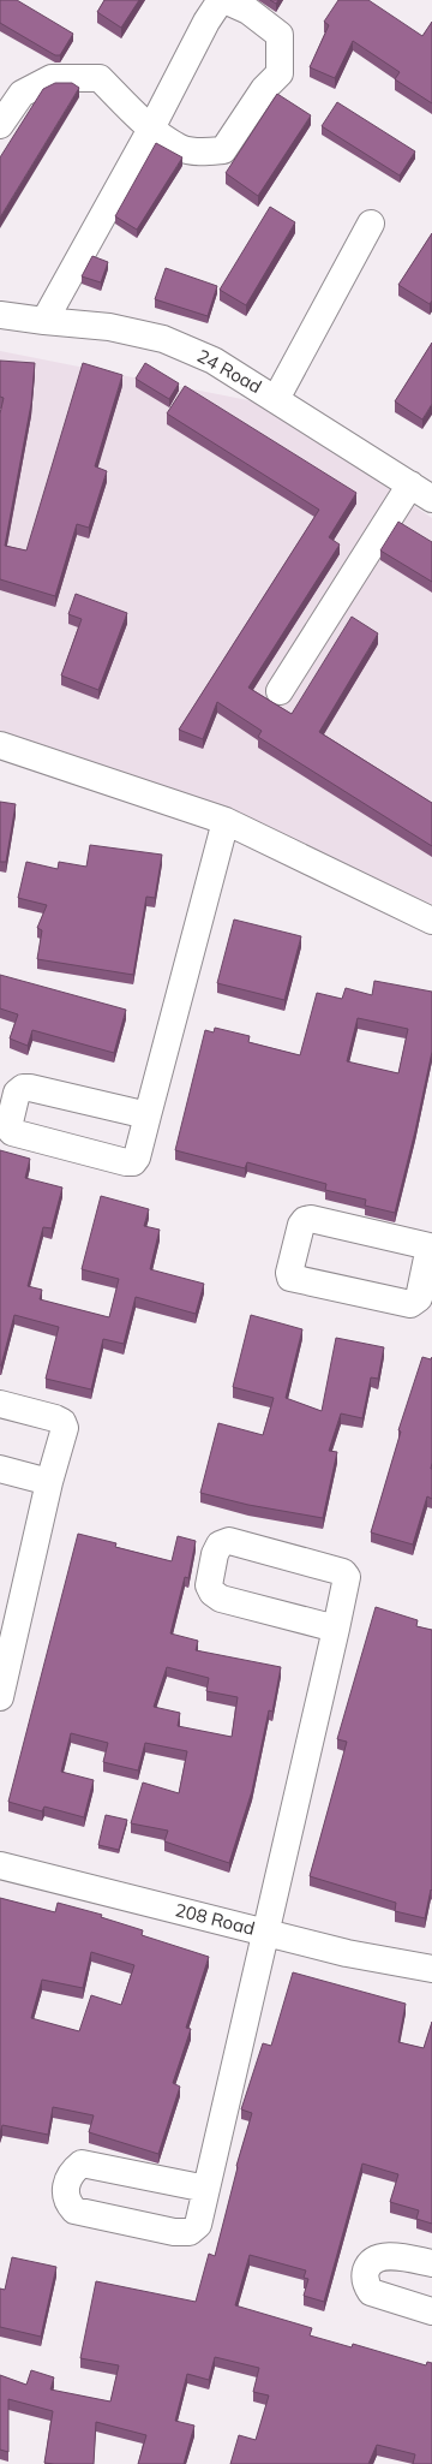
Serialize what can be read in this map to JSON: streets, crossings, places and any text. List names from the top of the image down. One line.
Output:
{"streets":{"street":["24 Road","208 Road"]}}
